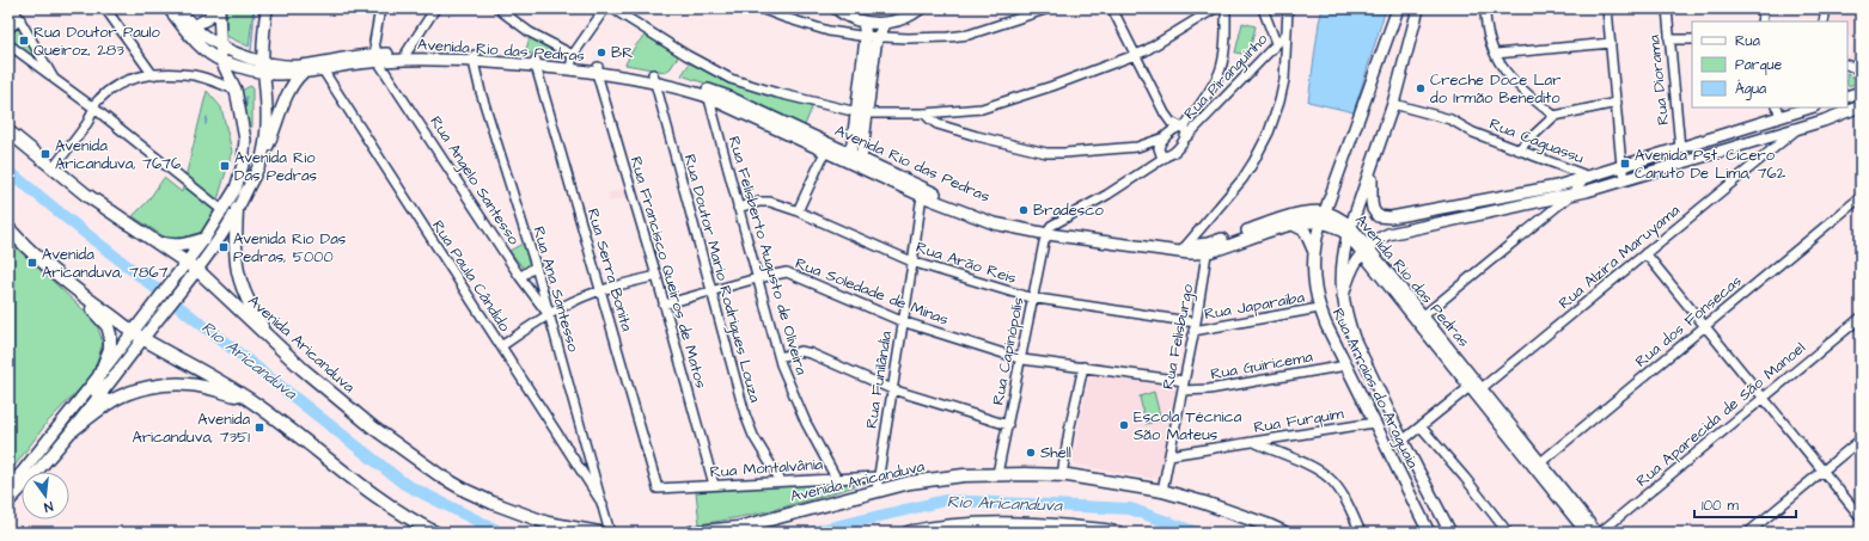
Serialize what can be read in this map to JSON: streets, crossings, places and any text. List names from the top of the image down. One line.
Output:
{"streets":{"highway":["Avenida Aricanduva"],"main road":["Avenida Rio das Pedras","Rua Arraias do Araguaia"],"street":["Rua Piranguinho","Rua Diorama","Rua Caguassu","Rua Angelo Santesso","Rua Felisberto Augusto de Oliveira","Rua Alzira Maruyama","Rua Arão Reis","Rua Serra Bonita","Rua Francisco Queiros de Matos","Rua Paula Cândido","Rua Doutor Mario Rodrigues Louza","Rua Ana Santesso","Rua Soledade de Minas","Rua Japaraiba","Rua dos Fonsecas","Rua Felisburgo","Rua Capinópolis","Rua Guiricema","Rua Funilândia","Rua Aparecida de São Manoel","Rua Furquim","Rua Montalvânia"]},"crossings":[["Avenida Rio das Pedras","Rua Angelo Santesso"],["Avenida Rio das Pedras","Rua Felisberto Augusto de Oliveira"],["Avenida Rio das Pedras","Rua Alzira Maruyama"],["Avenida Rio das Pedras","Rua Serra Bonita"],["Avenida Rio das Pedras","Rua Francisco Queiros de Matos"],["Avenida Rio das Pedras","Rua Paula Cândido"],["Avenida Rio das Pedras","Rua Doutor Mario Rodrigues Louza"],["Avenida Rio das Pedras","Rua Ana Santesso"],["Avenida Rio das Pedras","Rua dos Fonsecas"],["Avenida Rio das Pedras","Rua Felisburgo"],["Avenida Rio das Pedras","Rua Capinópolis"],["Avenida Rio das Pedras","Rua Funilândia"],["Avenida Rio das Pedras","Rua Arraias do Araguaia"],["Rua Caguassu","Rua Arraias do Araguaia"],["Rua Angelo Santesso","Rua Ana Santesso"],["Rua Felisberto Augusto de Oliveira","Rua Arão Reis"],["Rua Felisberto Augusto de Oliveira","Rua Soledade de Minas"],["Rua Felisberto Augusto de Oliveira","Rua Montalvânia"],["Rua Arão Reis","Rua Japaraiba"],["Rua Arão Reis","Rua Felisburgo"],["Rua Arão Reis","Rua Capinópolis"],["Rua Arão Reis","Rua Funilândia"],["Rua Serra Bonita","Rua Montalvânia"],["Rua Francisco Queiros de Matos","Rua Soledade de Minas"],["Rua Francisco Queiros de Matos","Rua Montalvânia"],["Rua Paula Cândido","Rua Ana Santesso"],["Rua Doutor Mario Rodrigues Louza","Rua Soledade de Minas"],["Rua Doutor Mario Rodrigues Louza","Rua Montalvânia"],["Rua Soledade de Minas","Rua Felisburgo"],["Rua Soledade de Minas","Rua Capinópolis"],["Rua Soledade de Minas","Rua Funilândia"],["Rua Japaraiba","Rua Felisburgo"],["Rua Japaraiba","Rua Arraias do Araguaia"],["Rua Felisburgo","Avenida Aricanduva"],["Rua Felisburgo","Rua Guiricema"],["Rua Felisburgo","Rua Furquim"],["Avenida Aricanduva","Rua Capinópolis"],["Avenida Aricanduva","Rua Funilândia"],["Rua Guiricema","Rua Arraias do Araguaia"],["Rua Funilândia","Rua Montalvânia"],["Rua Arraias do Araguaia","Rua Furquim"]],"water":["Rio Aricanduva"],"places":{"transit":["Rua Doutor Paulo Queiroz, 283","Avenida Aricanduva, 7676","Avenida Pst. Cicero Canuto De Lima, 762","Avenida Rio Das Pedras","Avenida Rio Das Pedras, 5000","Avenida Aricanduva, 7867","Avenida Aricanduva, 7351"],"other":["BR","Creche Doce Lar do Irmão Benedito","Bradesco","Escola Técnica São Mateus","Shell"]},"legend":["Rua","Parque","Água"],"scale_bar":"100 m","north":"bottom"}
